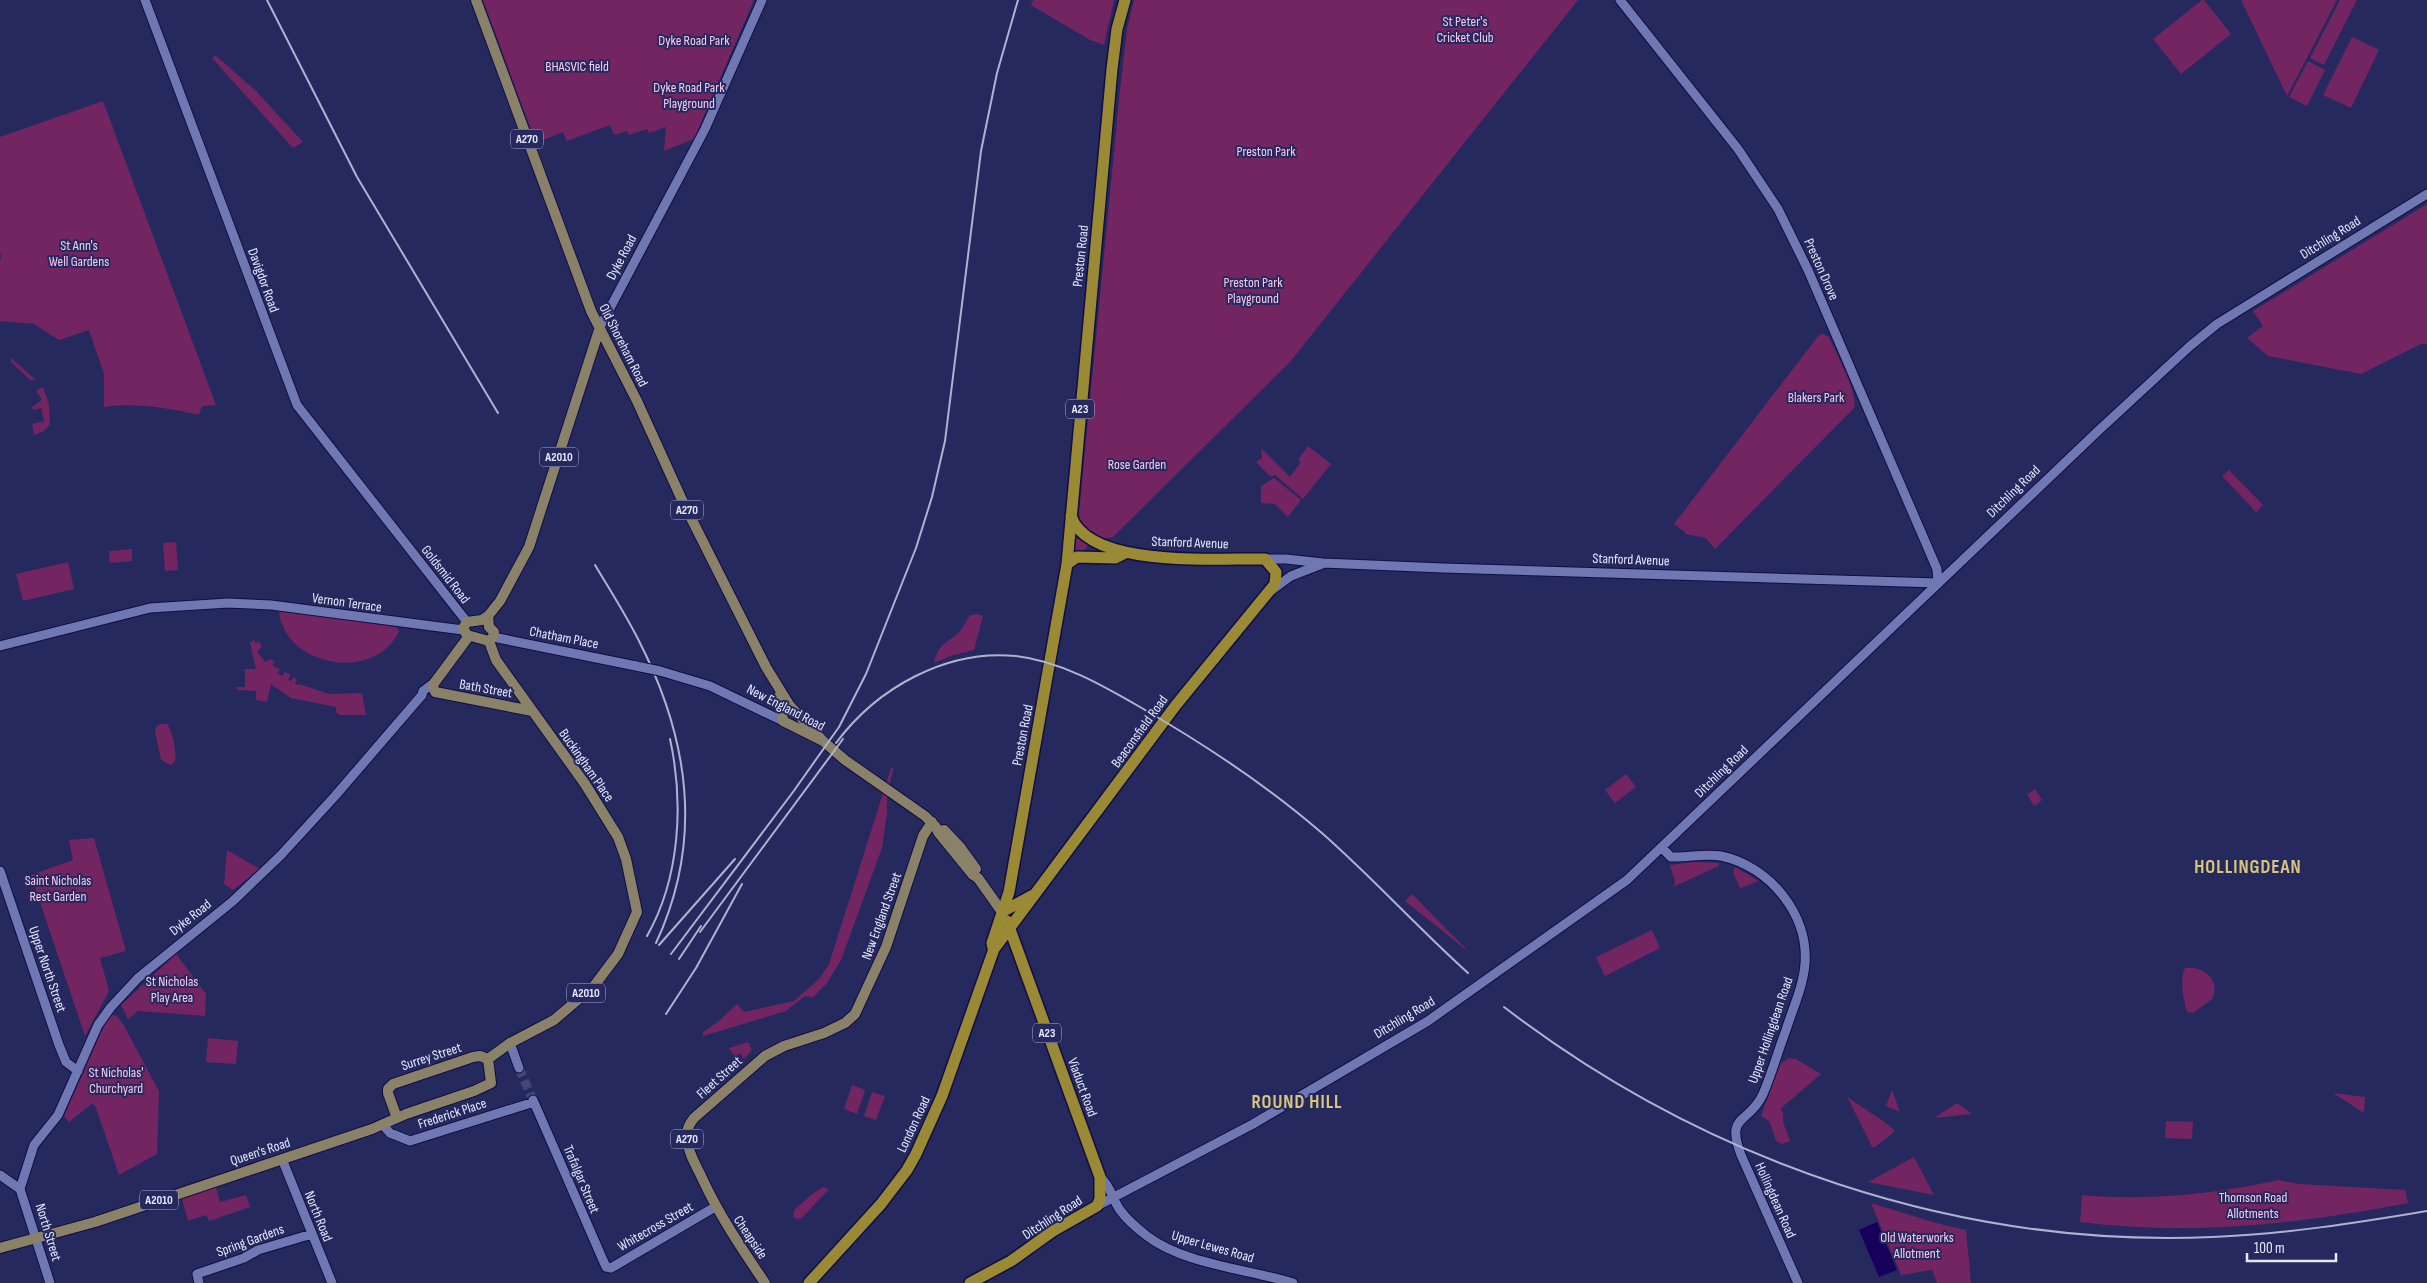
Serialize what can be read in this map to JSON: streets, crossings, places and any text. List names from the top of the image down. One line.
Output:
{"streets":{"highway":["Ditchling Road","Preston Road","A23","Stanford Avenue","Beaconsfield Road","Viaduct Road","London Road"],"main road":["A270","Dyke Road","Old Shoreham Road","A2010","Bath Street","New England Road","Buckingham Place","New England Street","Surrey Street","Fleet Street","Queen's Road","Cheapside"],"street":["Preston Drove","Davigdor Road","Goldsmid Road","Vernon Terrace","Chatham Place","Upper North Street","Upper Hollingdean Road","Frederick Place","Trafalgar Street","Hollingdean Road","North Road","Whitecross Street","North Street","Spring Gardens","Upper Lewes Road"]},"crossings":[["Ditchling Road","Preston Drove"],["Ditchling Road","A23"],["Ditchling Road","Stanford Avenue"],["Ditchling Road","Upper Hollingdean Road"],["Ditchling Road","Viaduct Road"],["Ditchling Road","Upper Lewes Road"],["Preston Road","A23"],["Preston Road","Stanford Avenue"],["Preston Road","New England Road"],["Preston Road","Beaconsfield Road"],["Preston Road","London Road"],["Dyke Road","Old Shoreham Road"],["Dyke Road","A2010"],["Dyke Road","Bath Street"],["Dyke Road","Upper North Street"],["Dyke Road","North Street"],["Preston Drove","Stanford Avenue"],["Davigdor Road","Goldsmid Road"],["Old Shoreham Road","New England Road"],["A23","Stanford Avenue"],["A23","New England Road"],["A23","Beaconsfield Road"],["A23","Viaduct Road"],["A23","London Road"],["A2010","Chatham Place"],["A2010","Buckingham Place"],["A2010","Surrey Street"],["A2010","Queen's Road"],["A2010","North Street"],["Stanford Avenue","Beaconsfield Road"],["Goldsmid Road","Vernon Terrace"],["Chatham Place","New England Road"],["Chatham Place","Buckingham Place"],["Bath Street","Buckingham Place"],["New England Road","Beaconsfield Road"],["New England Road","New England Street"],["New England Road","London Road"],["Beaconsfield Road","Viaduct Road"],["Beaconsfield Road","London Road"],["New England Street","Fleet Street"],["Upper Hollingdean Road","Hollingdean Road"],["Surrey Street","Queen's Road"],["Fleet Street","Whitecross Street"],["Fleet Street","Cheapside"],["Viaduct Road","London Road"],["Viaduct Road","Upper Lewes Road"],["Frederick Place","Queen's Road"],["Frederick Place","Trafalgar Street"],["Queen's Road","North Road"],["Queen's Road","North Street"],["Trafalgar Street","Whitecross Street"],["North Road","Spring Gardens"],["Whitecross Street","Cheapside"]],"districts":["HOLLINGDEAN","ROUND HILL"],"parks":["St Peter's Cricket Club","Dyke Road Park","BHASVIC field","Dyke Road Park Playground","Preston Park","St Ann's Well Gardens","Preston Park Playground","Blakers Park","Rose Garden","Saint Nicholas Rest Garden","St Nicholas Play Area","St Nicholas' Churchyard","Thomson Road Allotments","Old Waterworks Allotment"],"scale_bar":"100 m"}
